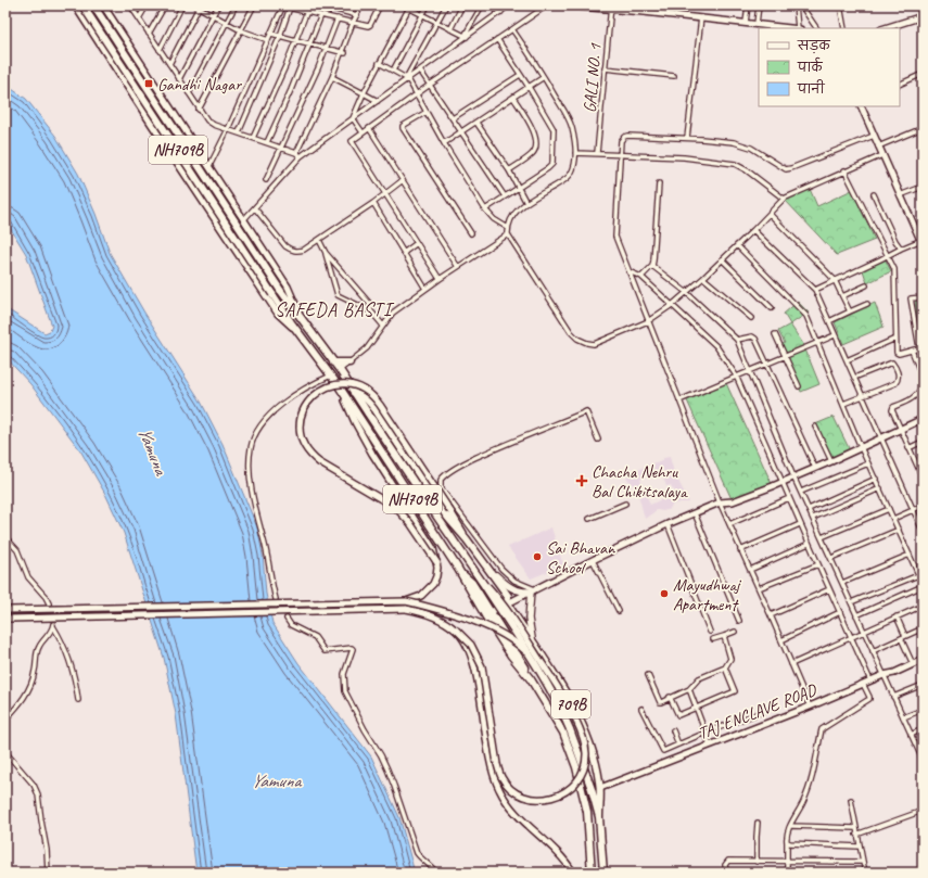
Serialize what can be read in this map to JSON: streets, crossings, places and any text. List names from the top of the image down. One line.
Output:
{"streets":{"highway":["NH709B","709B"],"main road":["TAJ ENCLAVE ROAD"],"street":["GALI NO. 1"]},"crossings":[["NH709B","709B"],["709B","TAJ ENCLAVE ROAD"]],"districts":["SAFEDA BASTI"],"water":["Yamuna"],"places":{"transit":["Gandhi Nagar"],"health":["Chacha Nehru Bal Chikitsalaya"],"other":["Sai Bhavan School","Mayudhwaj Apartment"]},"legend":["सड़क","पार्क","पानी"]}
